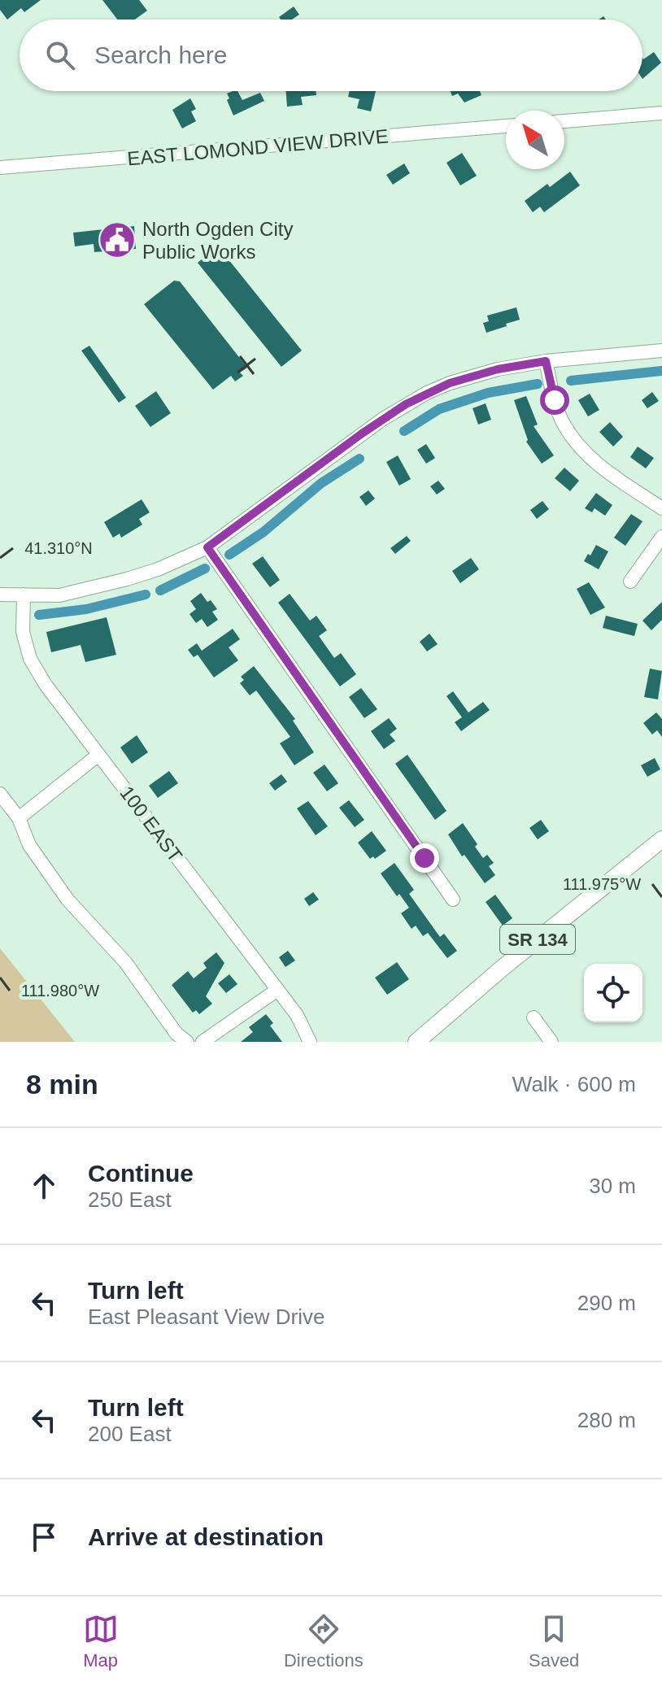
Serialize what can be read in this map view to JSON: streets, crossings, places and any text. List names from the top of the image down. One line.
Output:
{"streets":{"main road":["SR 134"],"street":["EAST LOMOND VIEW DRIVE","100 EAST"]},"places":{"public building":["North Ogden City Public Works"]},"north":"top left","page":{"search":"Search here","heading":["8 min","Walk · 600 m"],"list":[["Continue","250 East","30 m"],["Turn left","East Pleasant View Drive","290 m"],["Turn left","200 East","280 m"],"Arrive at destination"],"nav":["Map","Directions","Saved"]},"coordinates":["41.310°N","111.975°W","111.980°W"]}
